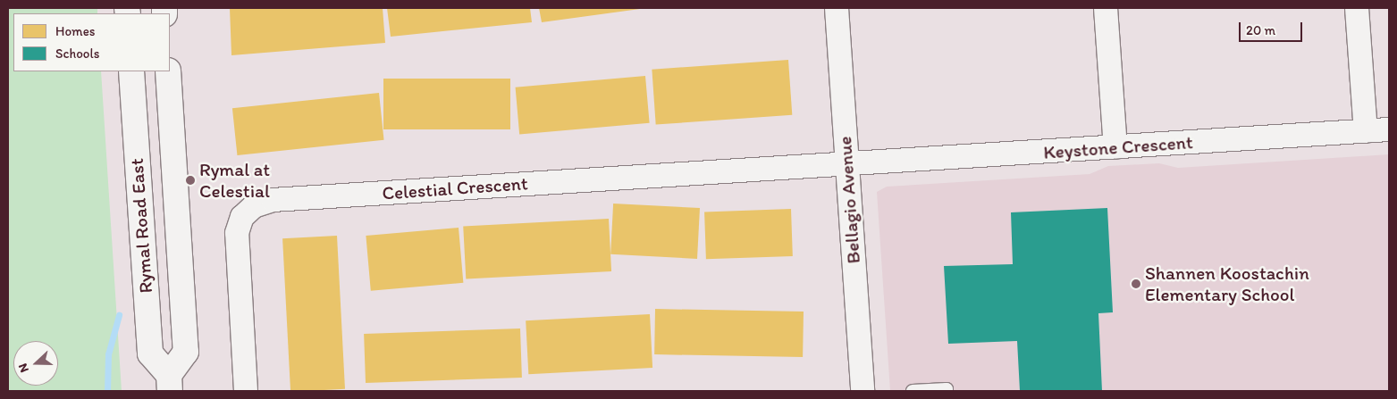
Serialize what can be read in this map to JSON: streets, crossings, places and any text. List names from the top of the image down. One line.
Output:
{"streets":{"main road":["Rymal Road East"],"street":["Keystone Crescent","Celestial Crescent","Bellagio Avenue"]},"crossings":[["Keystone Crescent","Celestial Crescent"],["Keystone Crescent","Bellagio Avenue"],["Celestial Crescent","Bellagio Avenue"]],"places":["Rymal at Celestial","Shannen Koostachin Elementary School"],"legend":["Homes","Schools"],"scale_bar":"20 m","north":"left"}
